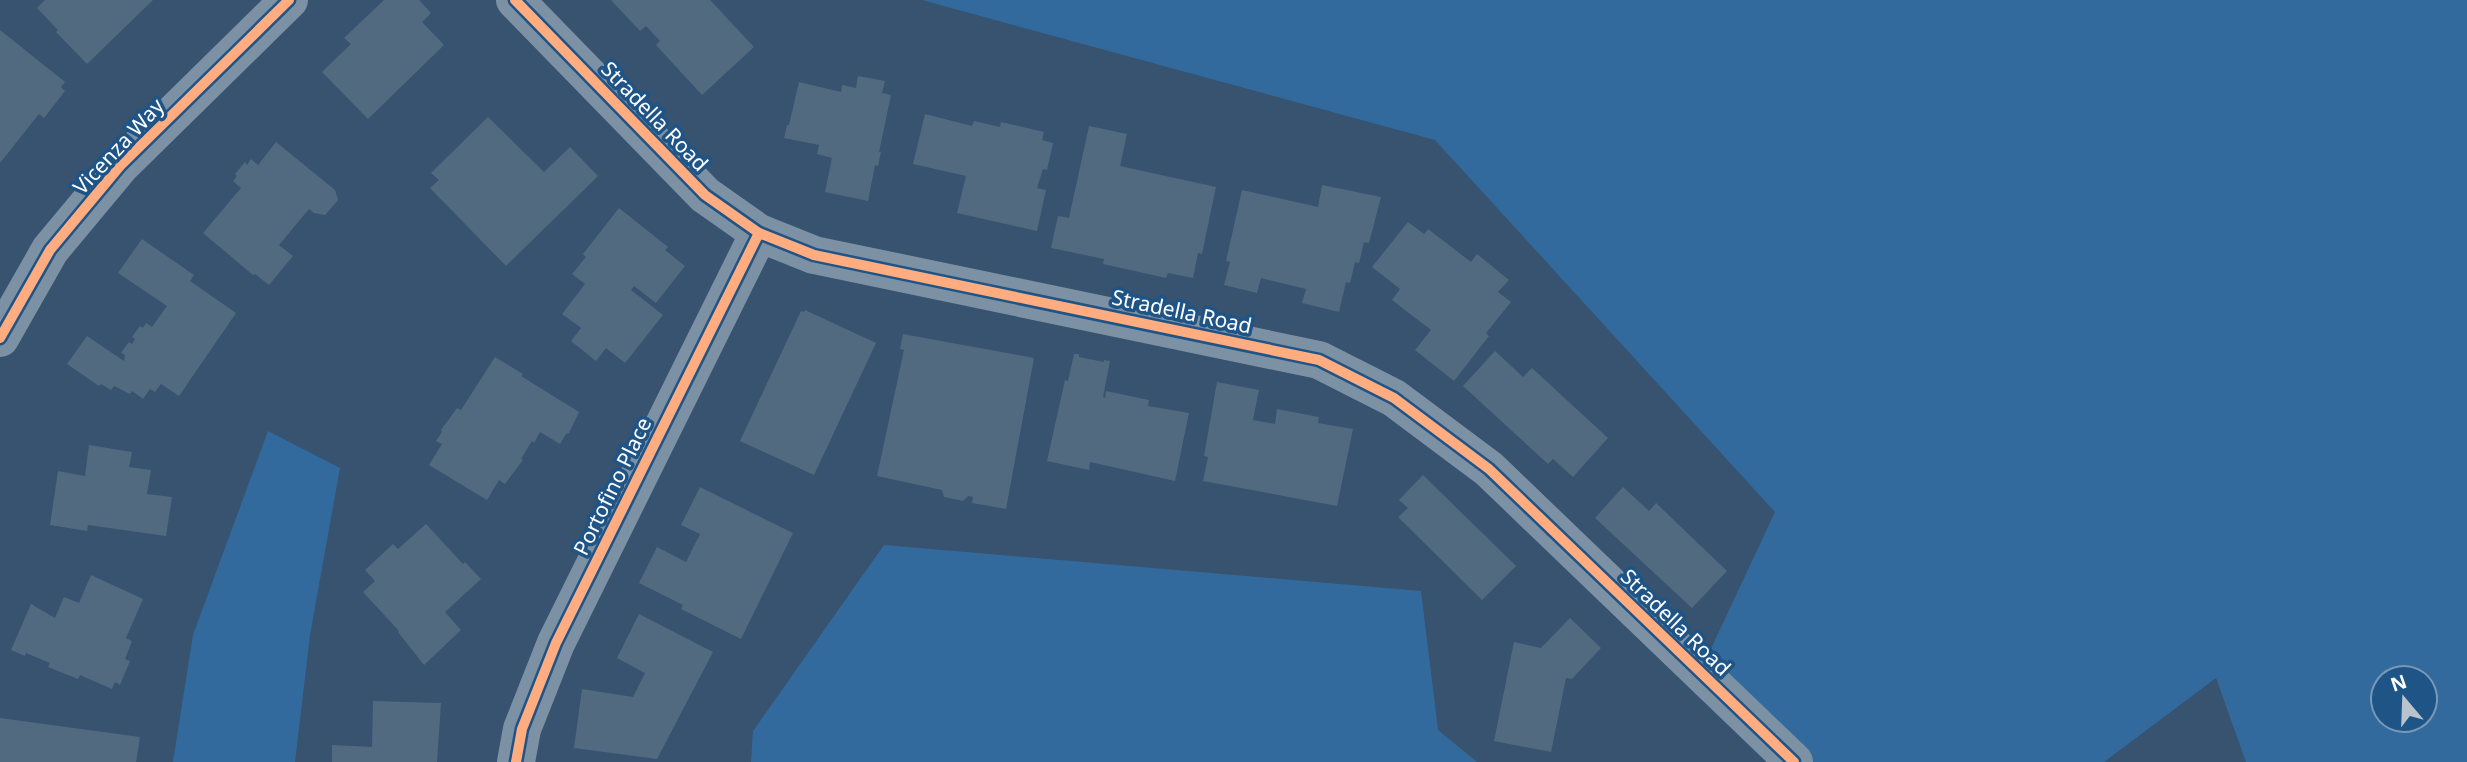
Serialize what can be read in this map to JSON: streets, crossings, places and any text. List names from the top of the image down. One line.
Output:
{"streets":{"street":["Stradella Road","Vicenza Way","Portofino Place"]},"crossings":[["Stradella Road","Portofino Place"]],"north":"top"}
